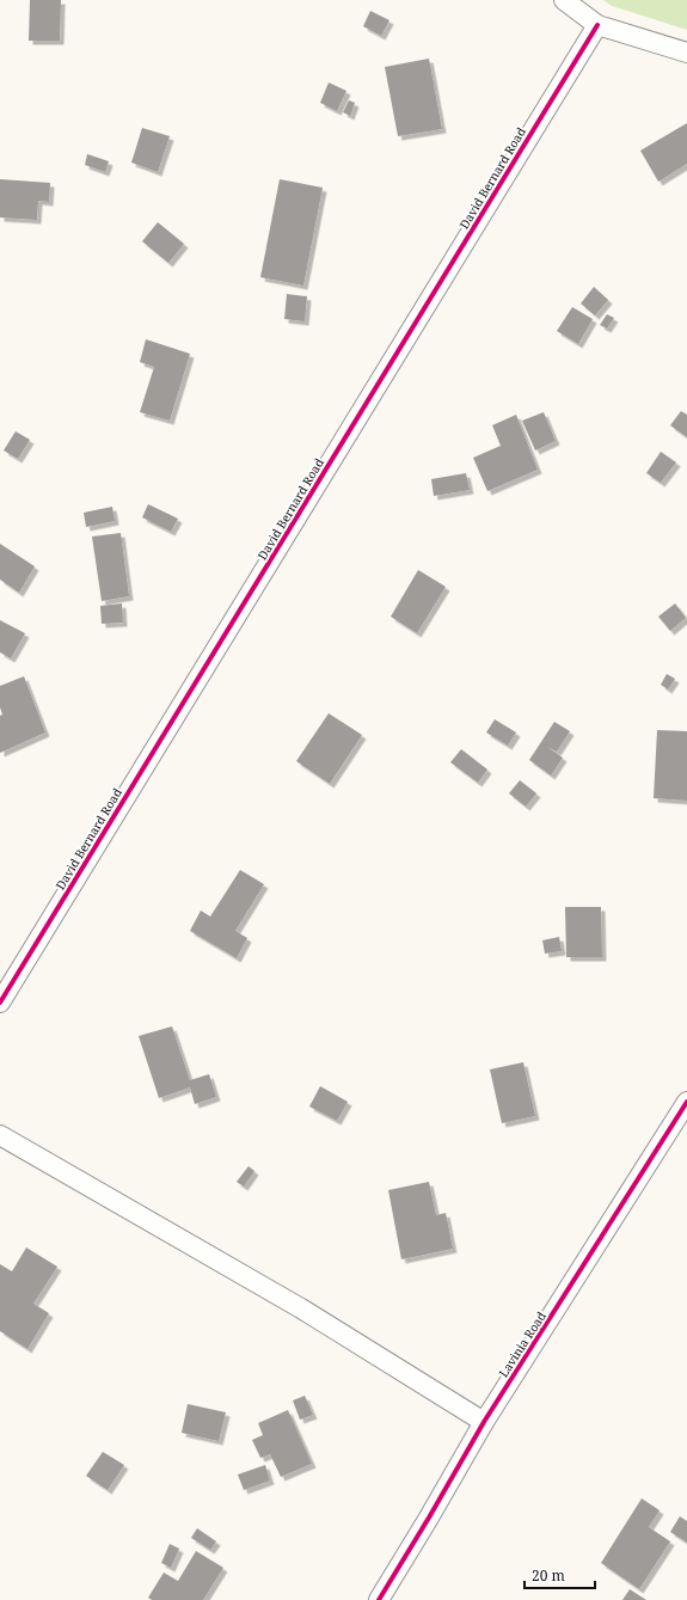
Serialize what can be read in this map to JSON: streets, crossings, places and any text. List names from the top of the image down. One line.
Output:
{"streets":{"street":["David Bernard Road","Lavinia Road"]},"scale_bar":"20 m"}
